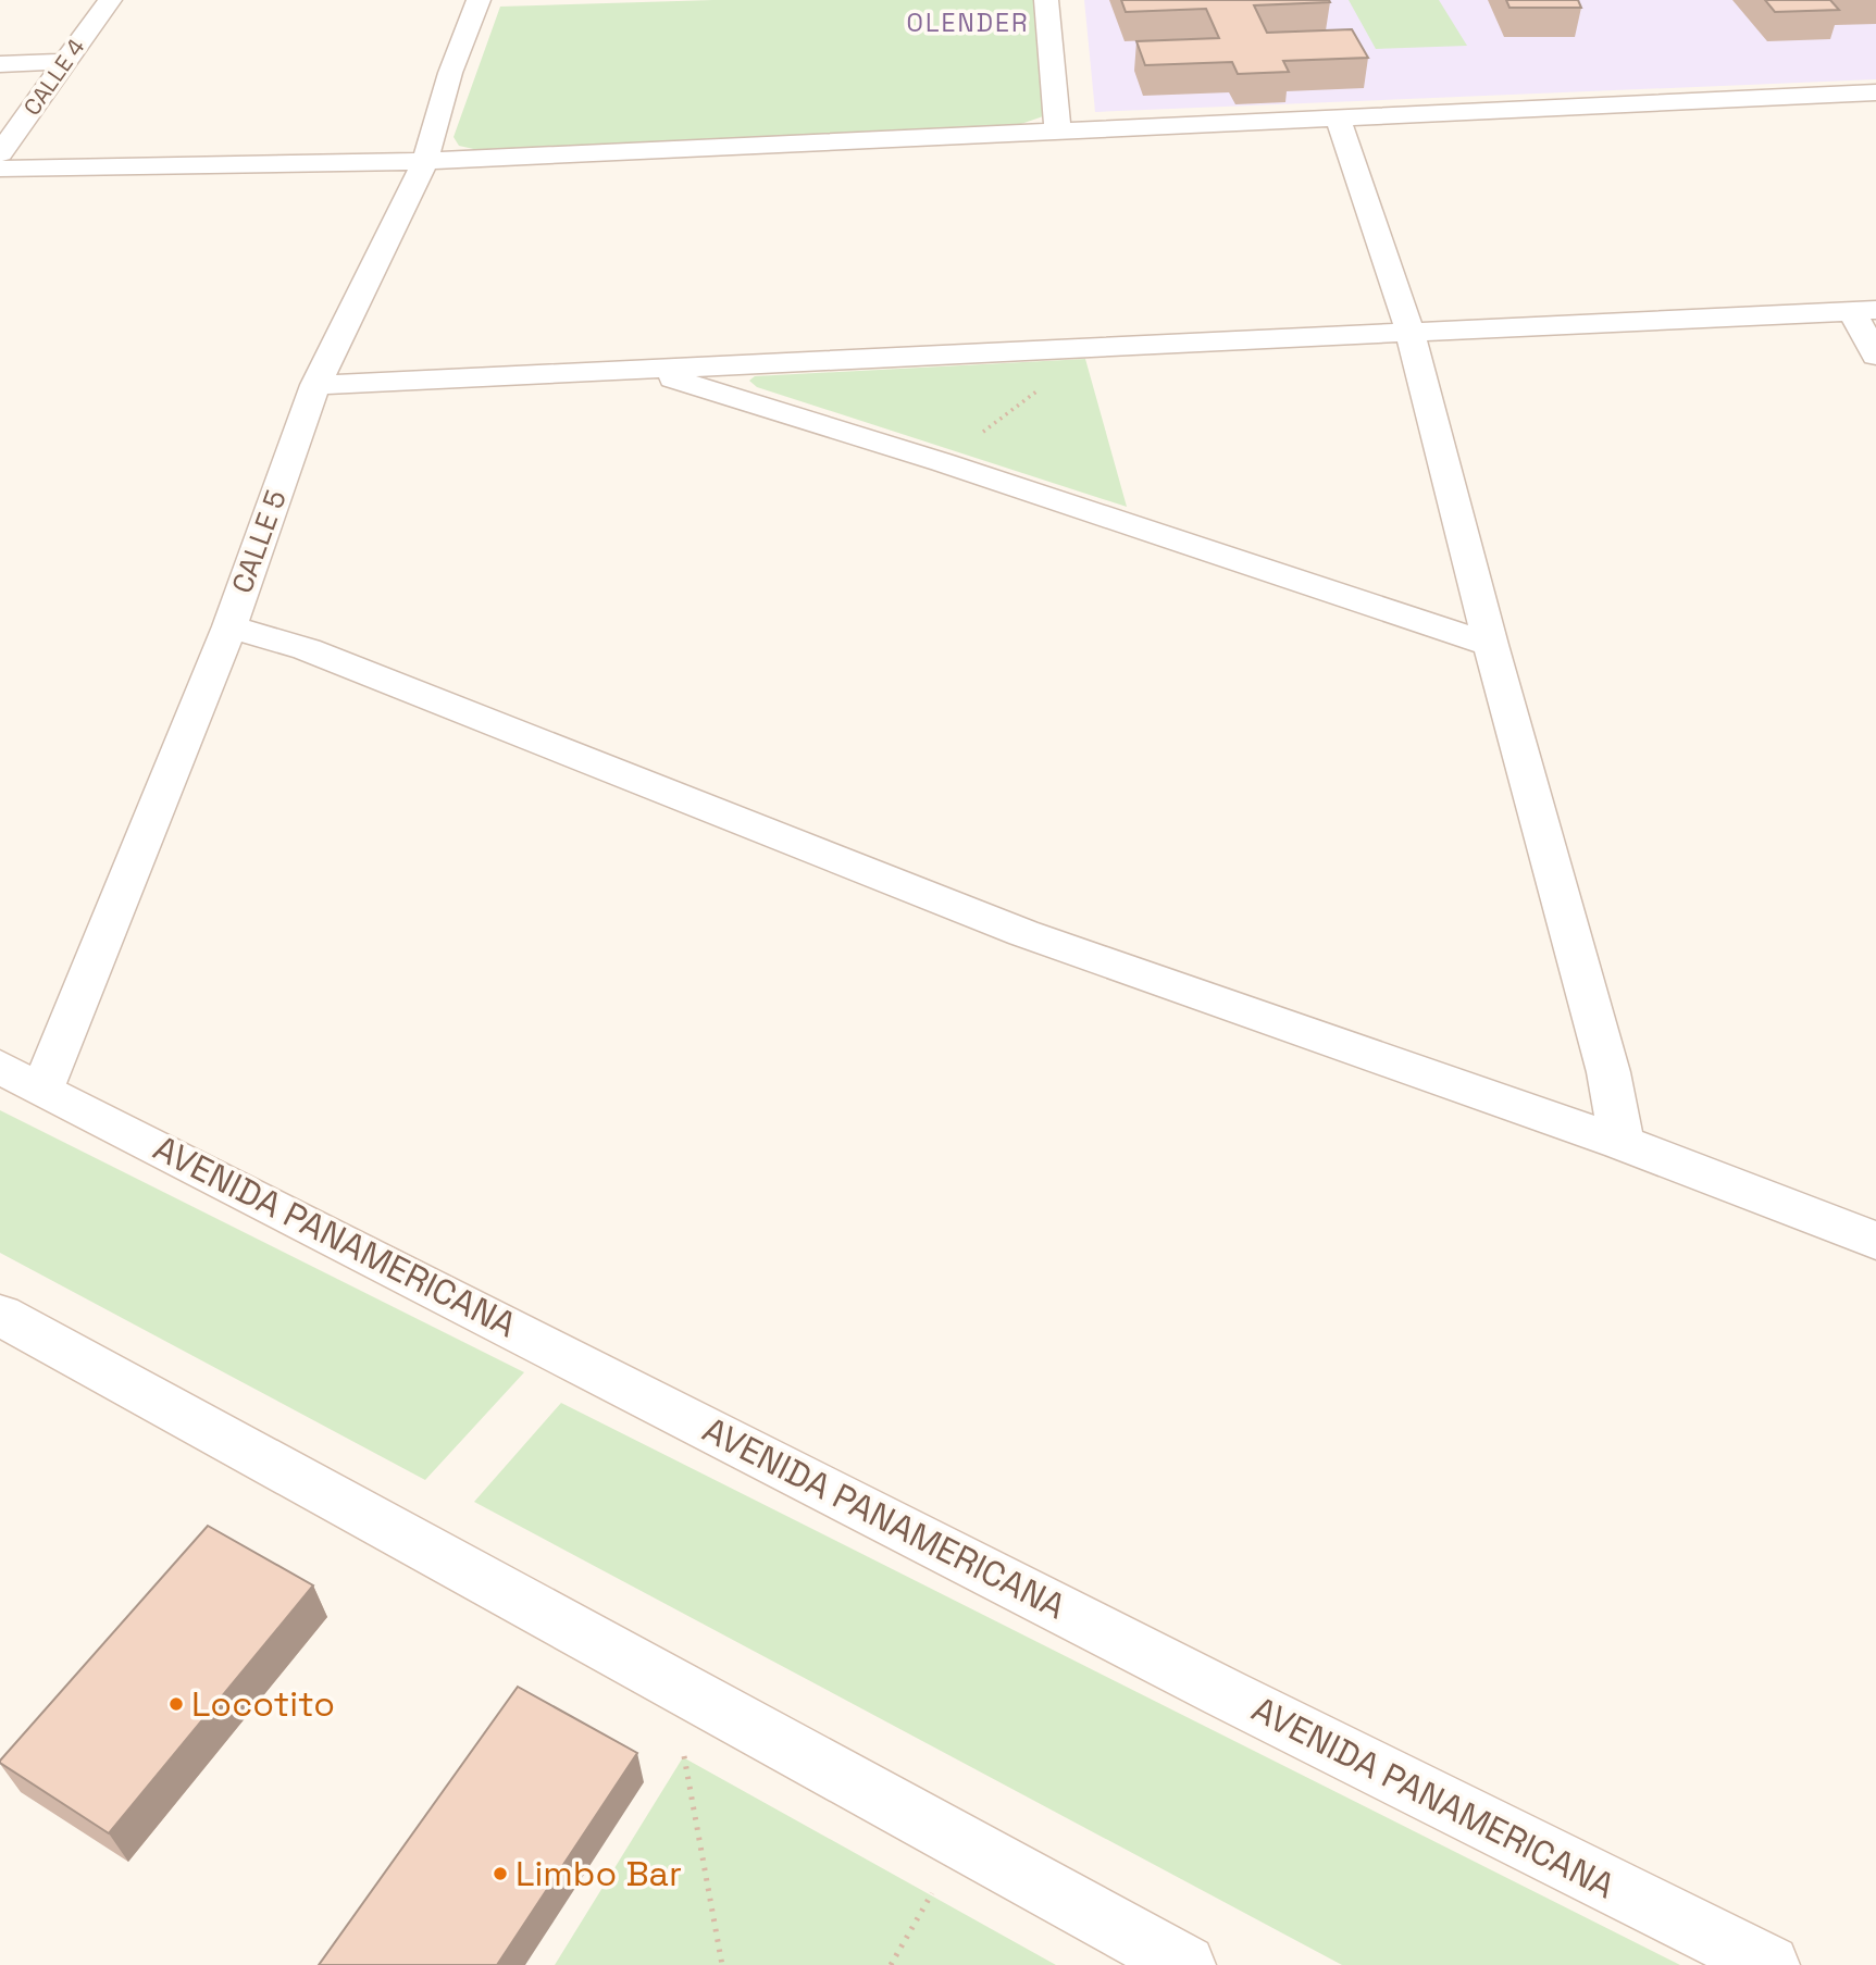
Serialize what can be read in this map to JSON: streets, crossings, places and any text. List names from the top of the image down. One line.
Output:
{"streets":{"street":["CALLE 4","CALLE 5","AVENIDA PANAMERICANA"]},"crossings":[["CALLE 5","AVENIDA PANAMERICANA"]],"districts":["OLENDER"],"places":["Locotito","Limbo Bar"]}
